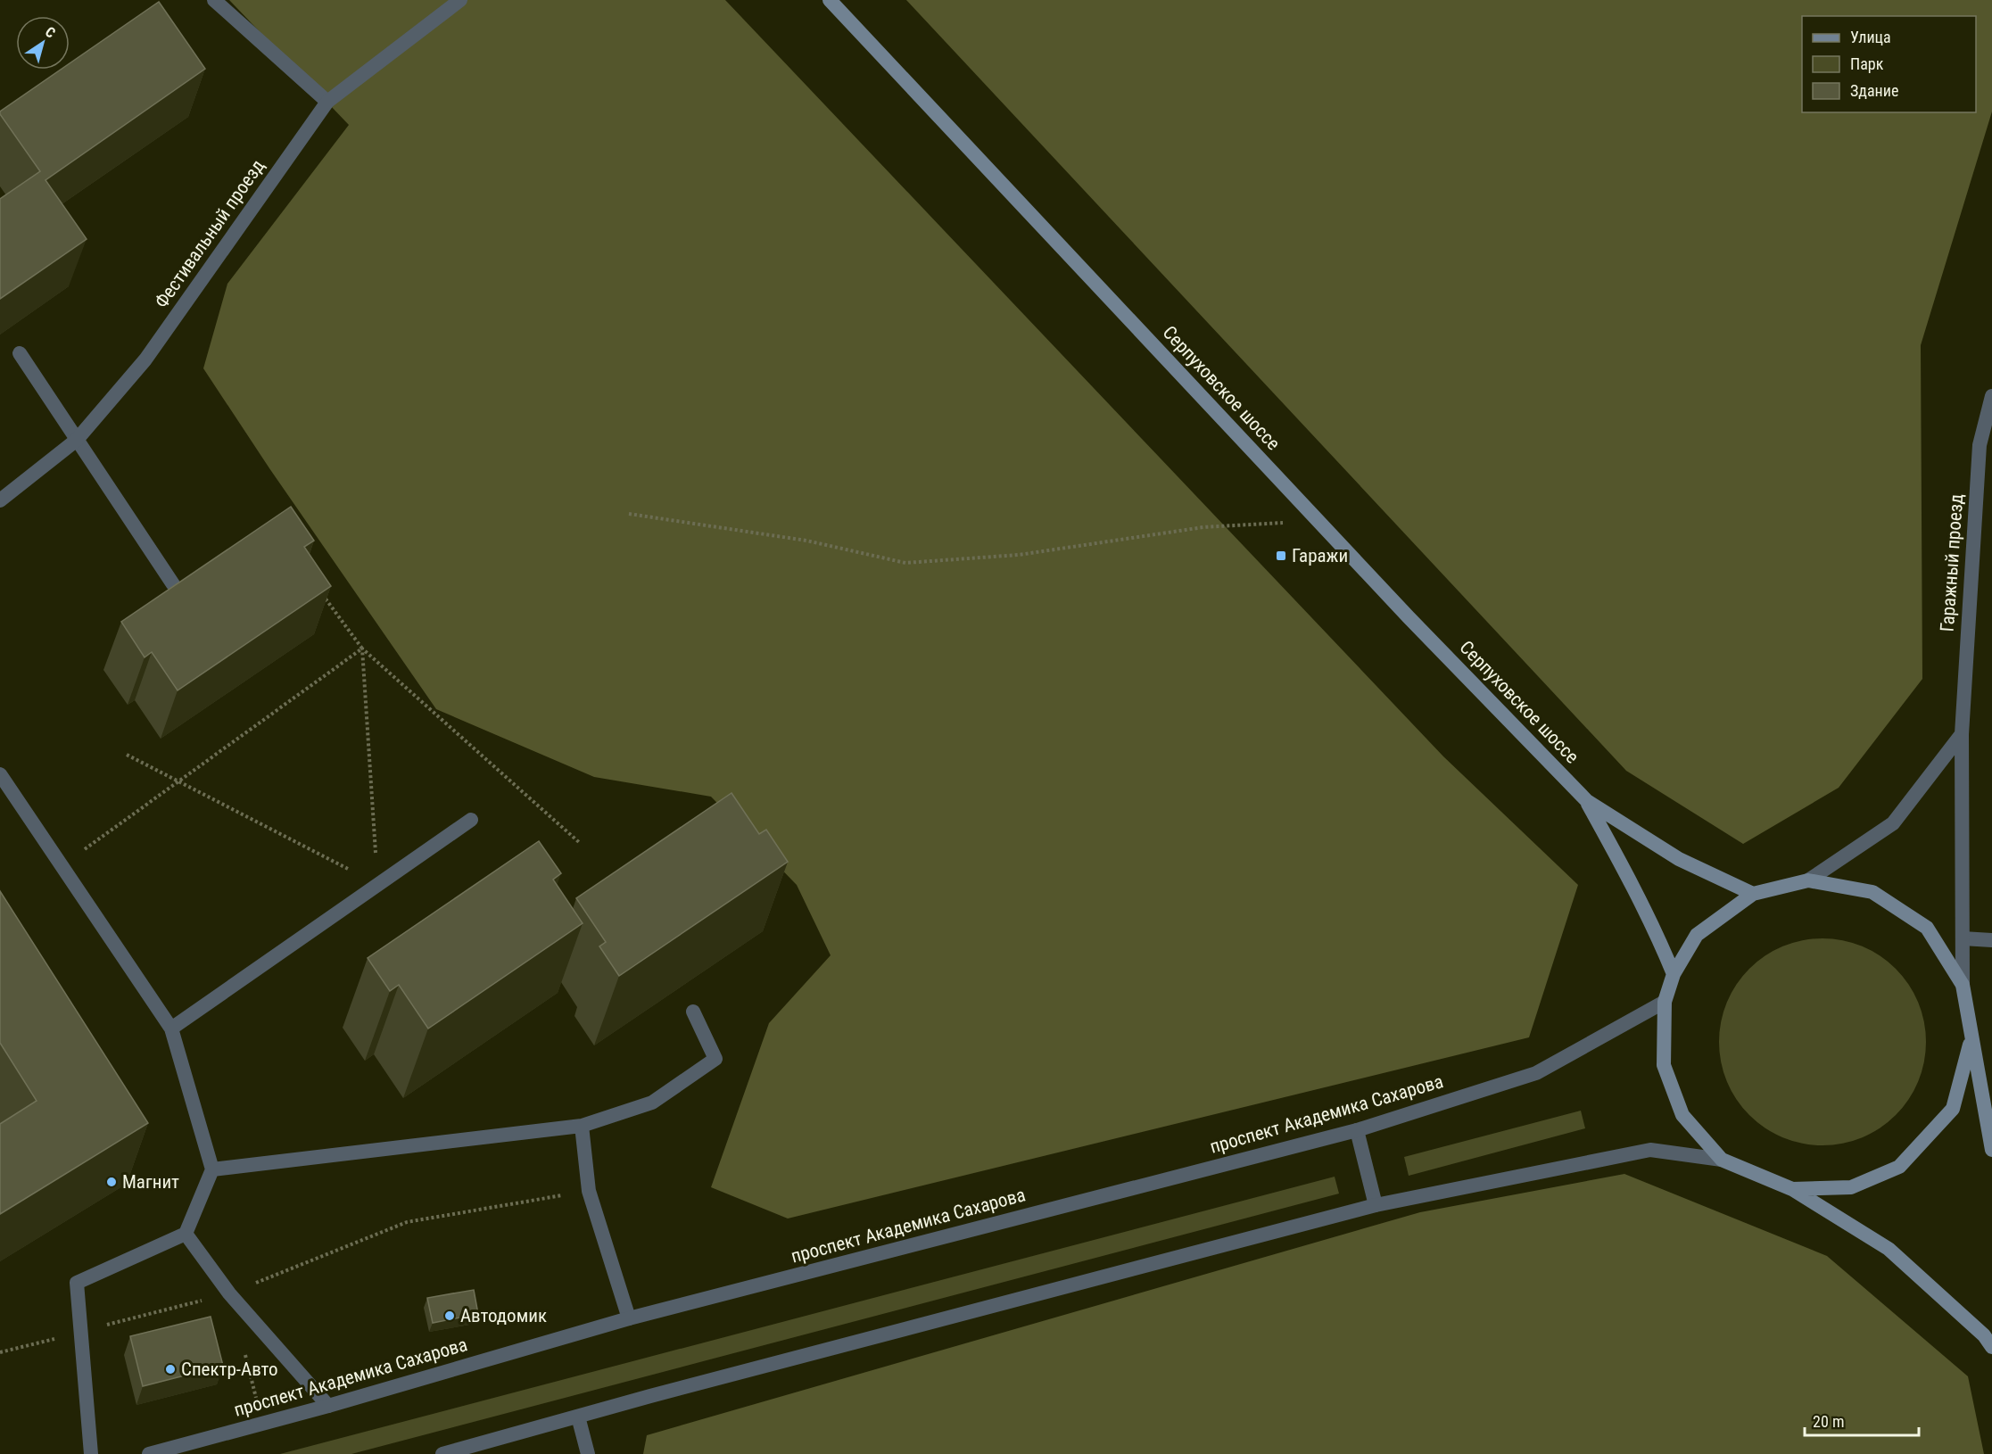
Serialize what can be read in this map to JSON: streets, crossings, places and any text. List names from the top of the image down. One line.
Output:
{"streets":{"main road":["Серпуховское шоссе"],"street":["Фестивальный проезд","Гаражный проезд","проспект Академика Сахарова"]},"places":{"transit":["Гаражи"],"other":["Магнит","Автодомик","Спектр-Авто"]},"legend":["Улица","Парк","Здание"],"scale_bar":"20 m","north":"top right"}
